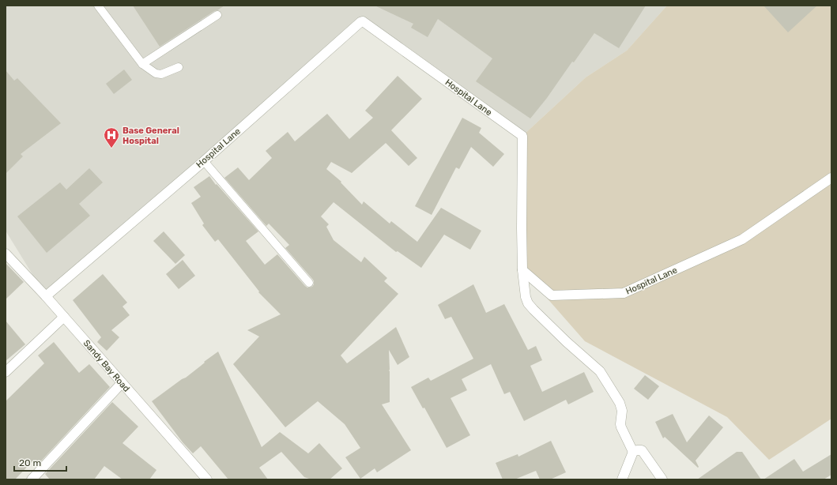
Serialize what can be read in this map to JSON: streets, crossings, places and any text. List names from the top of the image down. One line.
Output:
{"streets":{"street":["Hospital Lane","Sandy Bay Road"]},"crossings":[["Hospital Lane","Sandy Bay Road"]],"places":{"hospital":["Base General Hospital"]},"scale_bar":"20 m"}
